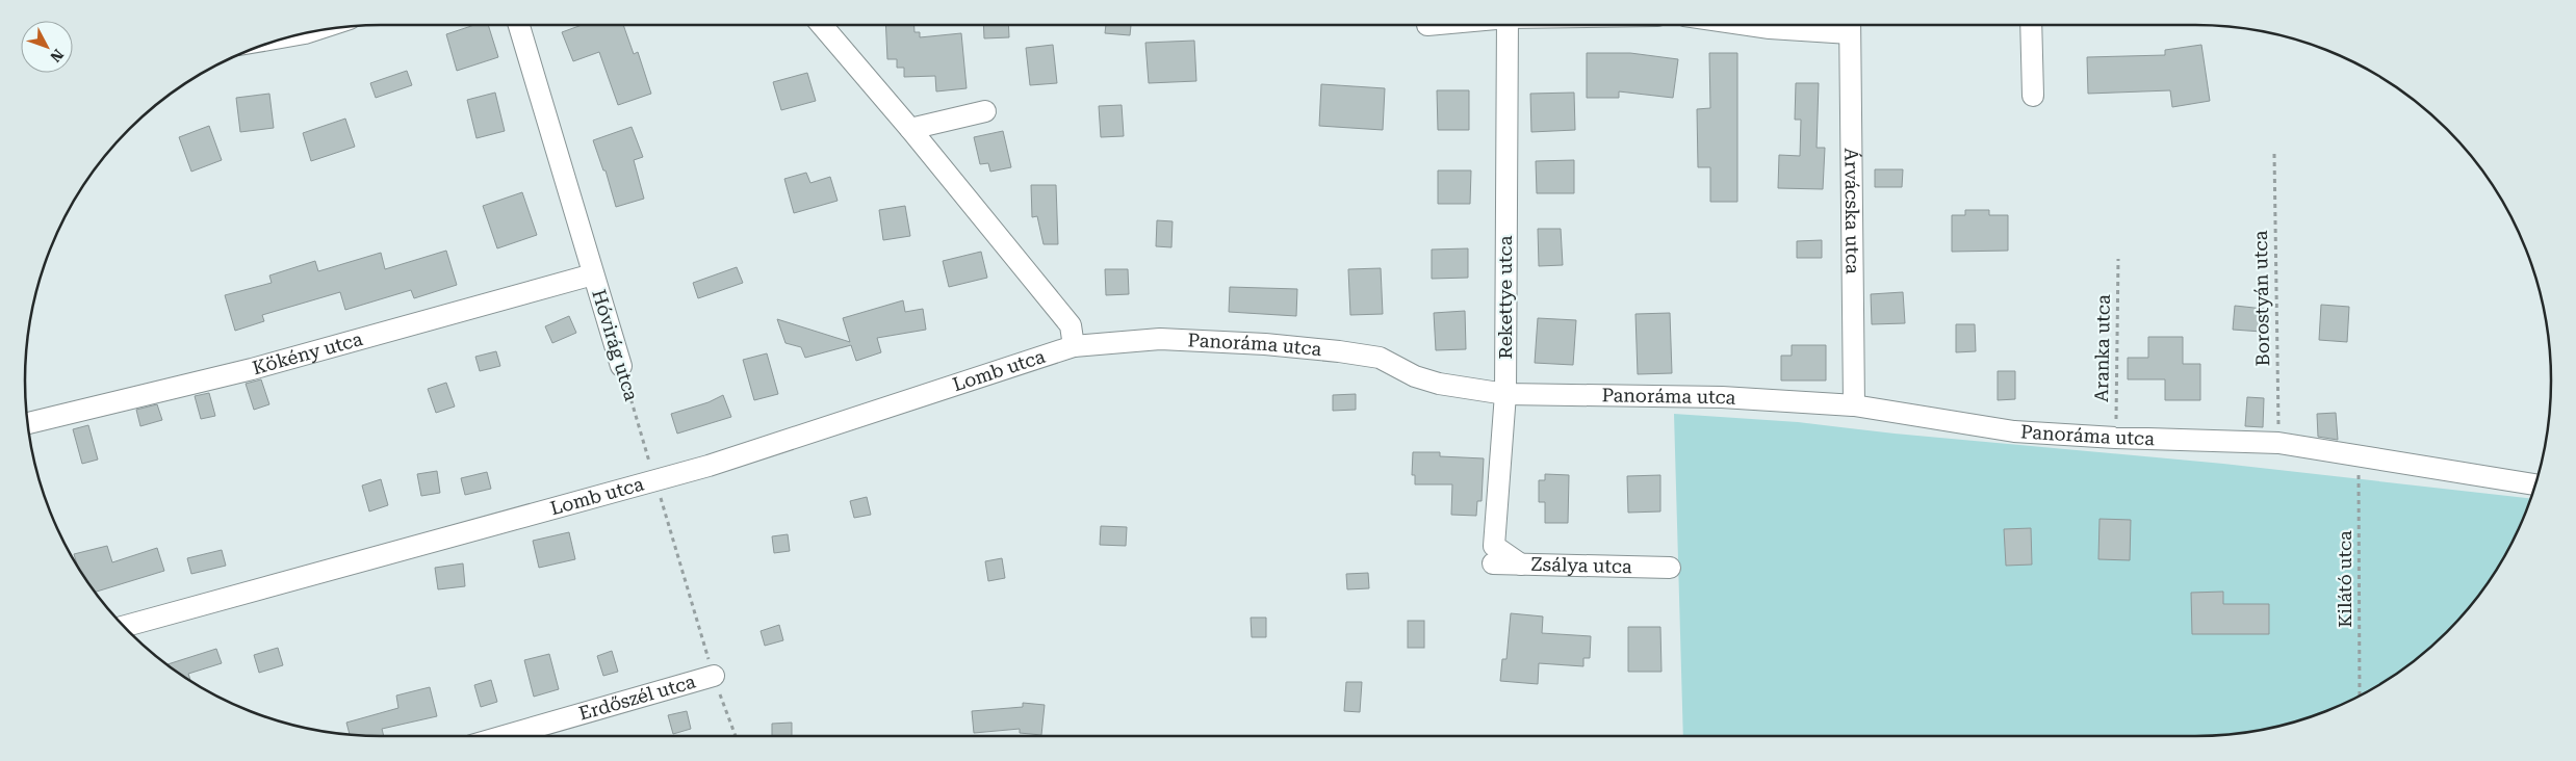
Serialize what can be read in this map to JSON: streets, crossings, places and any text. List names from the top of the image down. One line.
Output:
{"streets":{"street":["Árvácska utca","Rekettye utca","Hóvirág utca","Panoráma utca","Kökény utca","Lomb utca","Zsálya utca","Erdőszél utca"],"path":["Borostyán utca","Aranka utca","Kilátó utca"]},"crossings":[["Árvácska utca","Panoráma utca"],["Rekettye utca","Panoráma utca"],["Rekettye utca","Zsálya utca"],["Borostyán utca","Panoráma utca"],["Hóvirág utca","Kökény utca"],["Hóvirág utca","Lomb utca"],["Hóvirág utca","Erdőszél utca"],["Panoráma utca","Aranka utca"],["Panoráma utca","Lomb utca"],["Panoráma utca","Kilátó utca"]],"north":"bottom right"}
